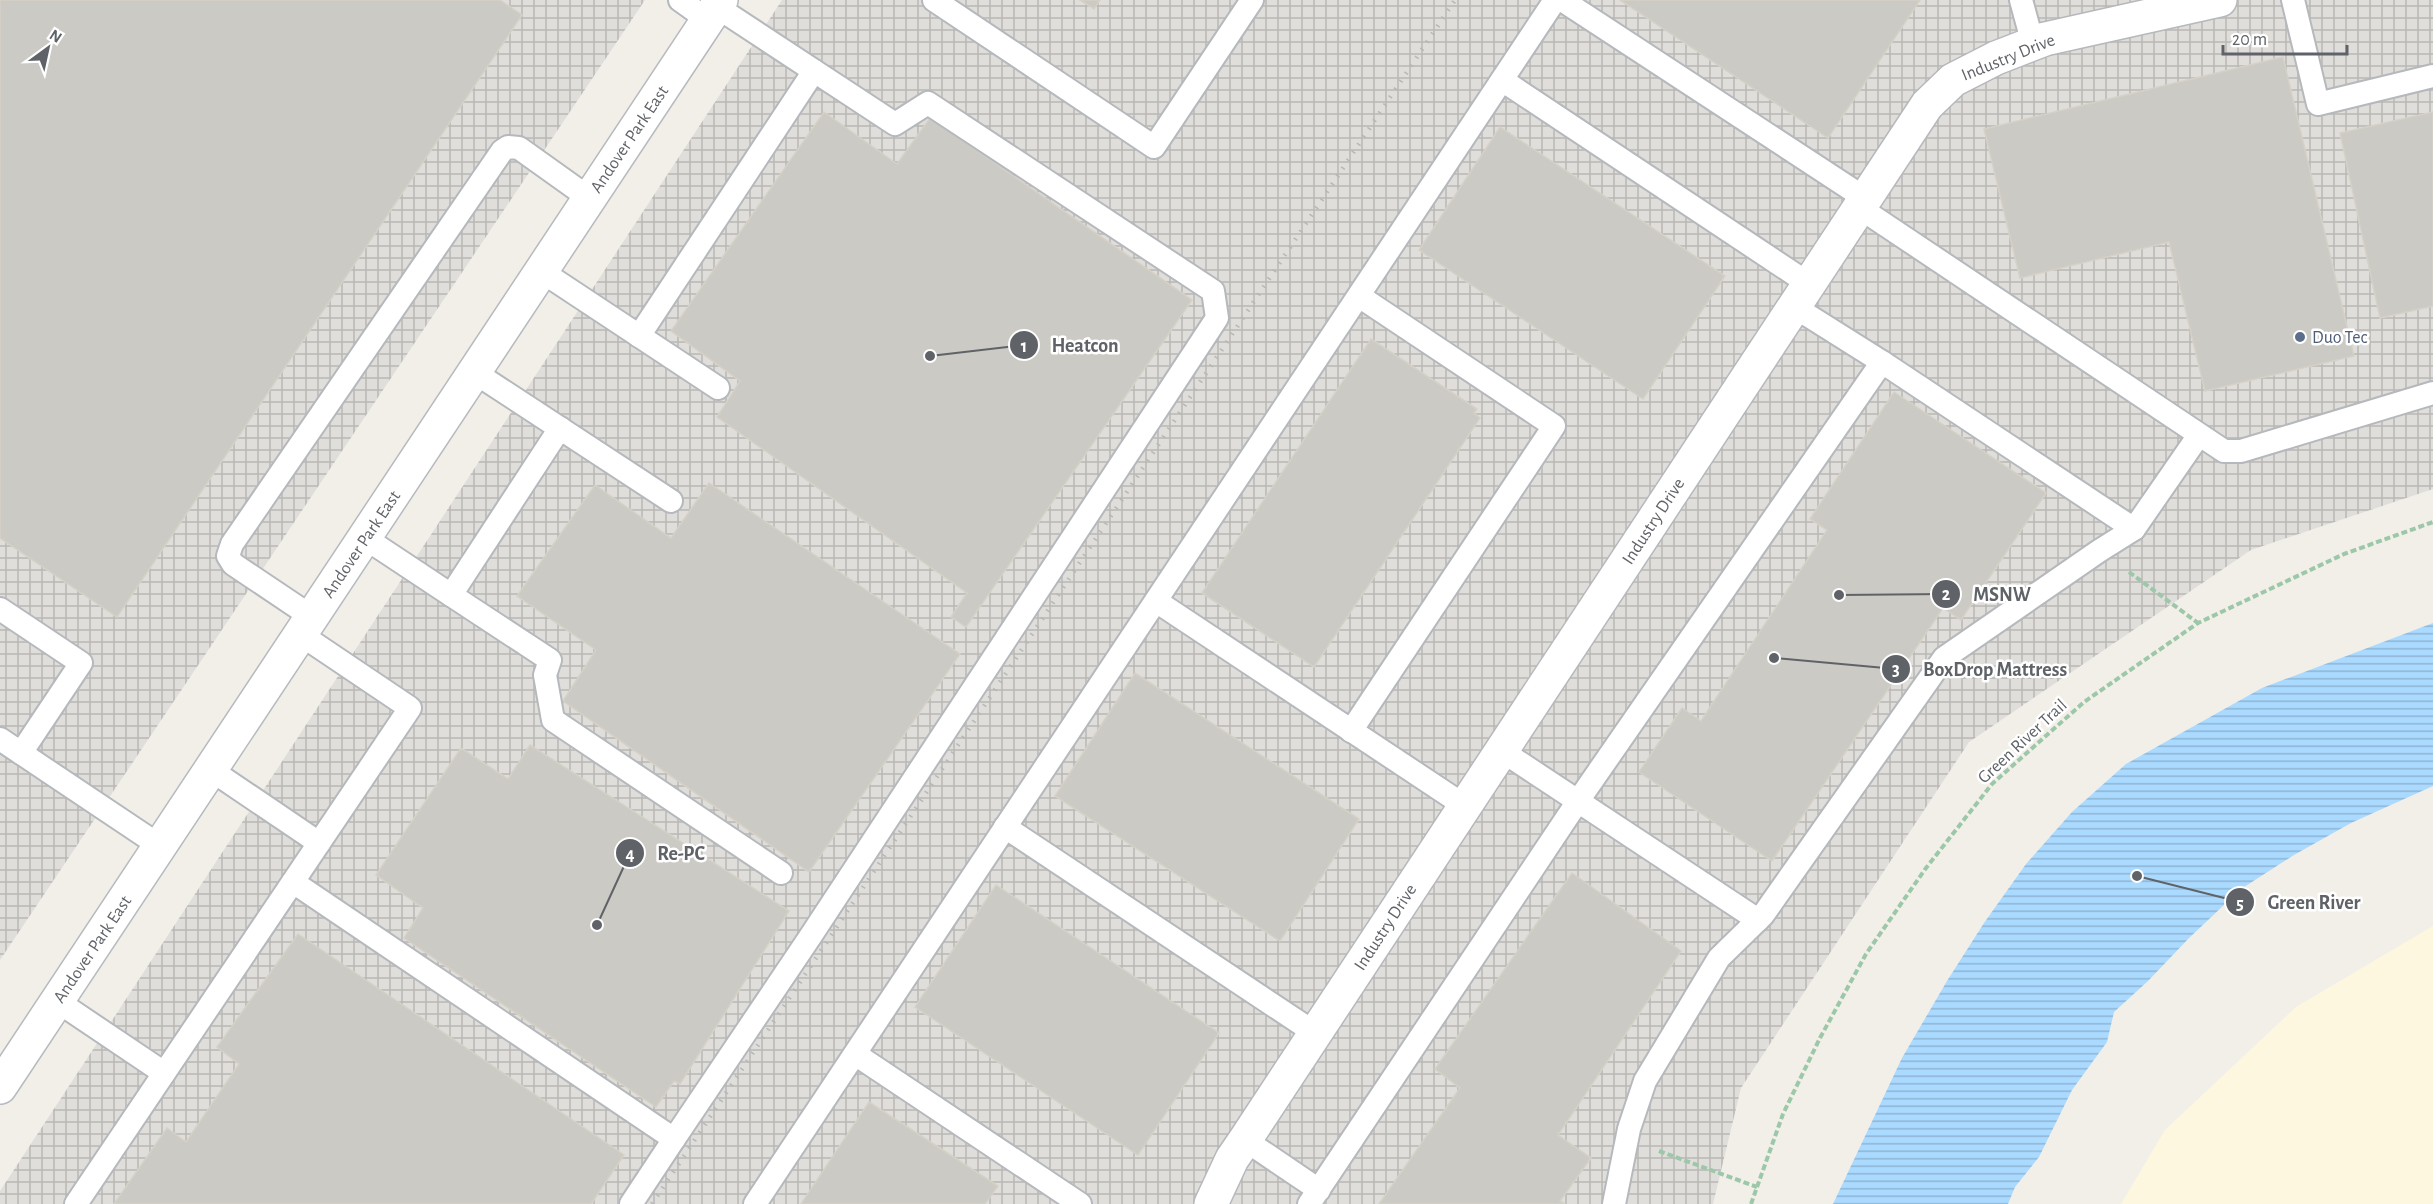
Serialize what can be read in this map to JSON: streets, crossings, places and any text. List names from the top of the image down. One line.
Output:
{"streets":{"street":["Industry Drive","Andover Park East"],"path":["Green River Trail"]},"places":["Duo Tec","Heatcon","MSNW","BoxDrop Mattress","Green River","Re-PC"],"scale_bar":"20 m","north":"top right"}
